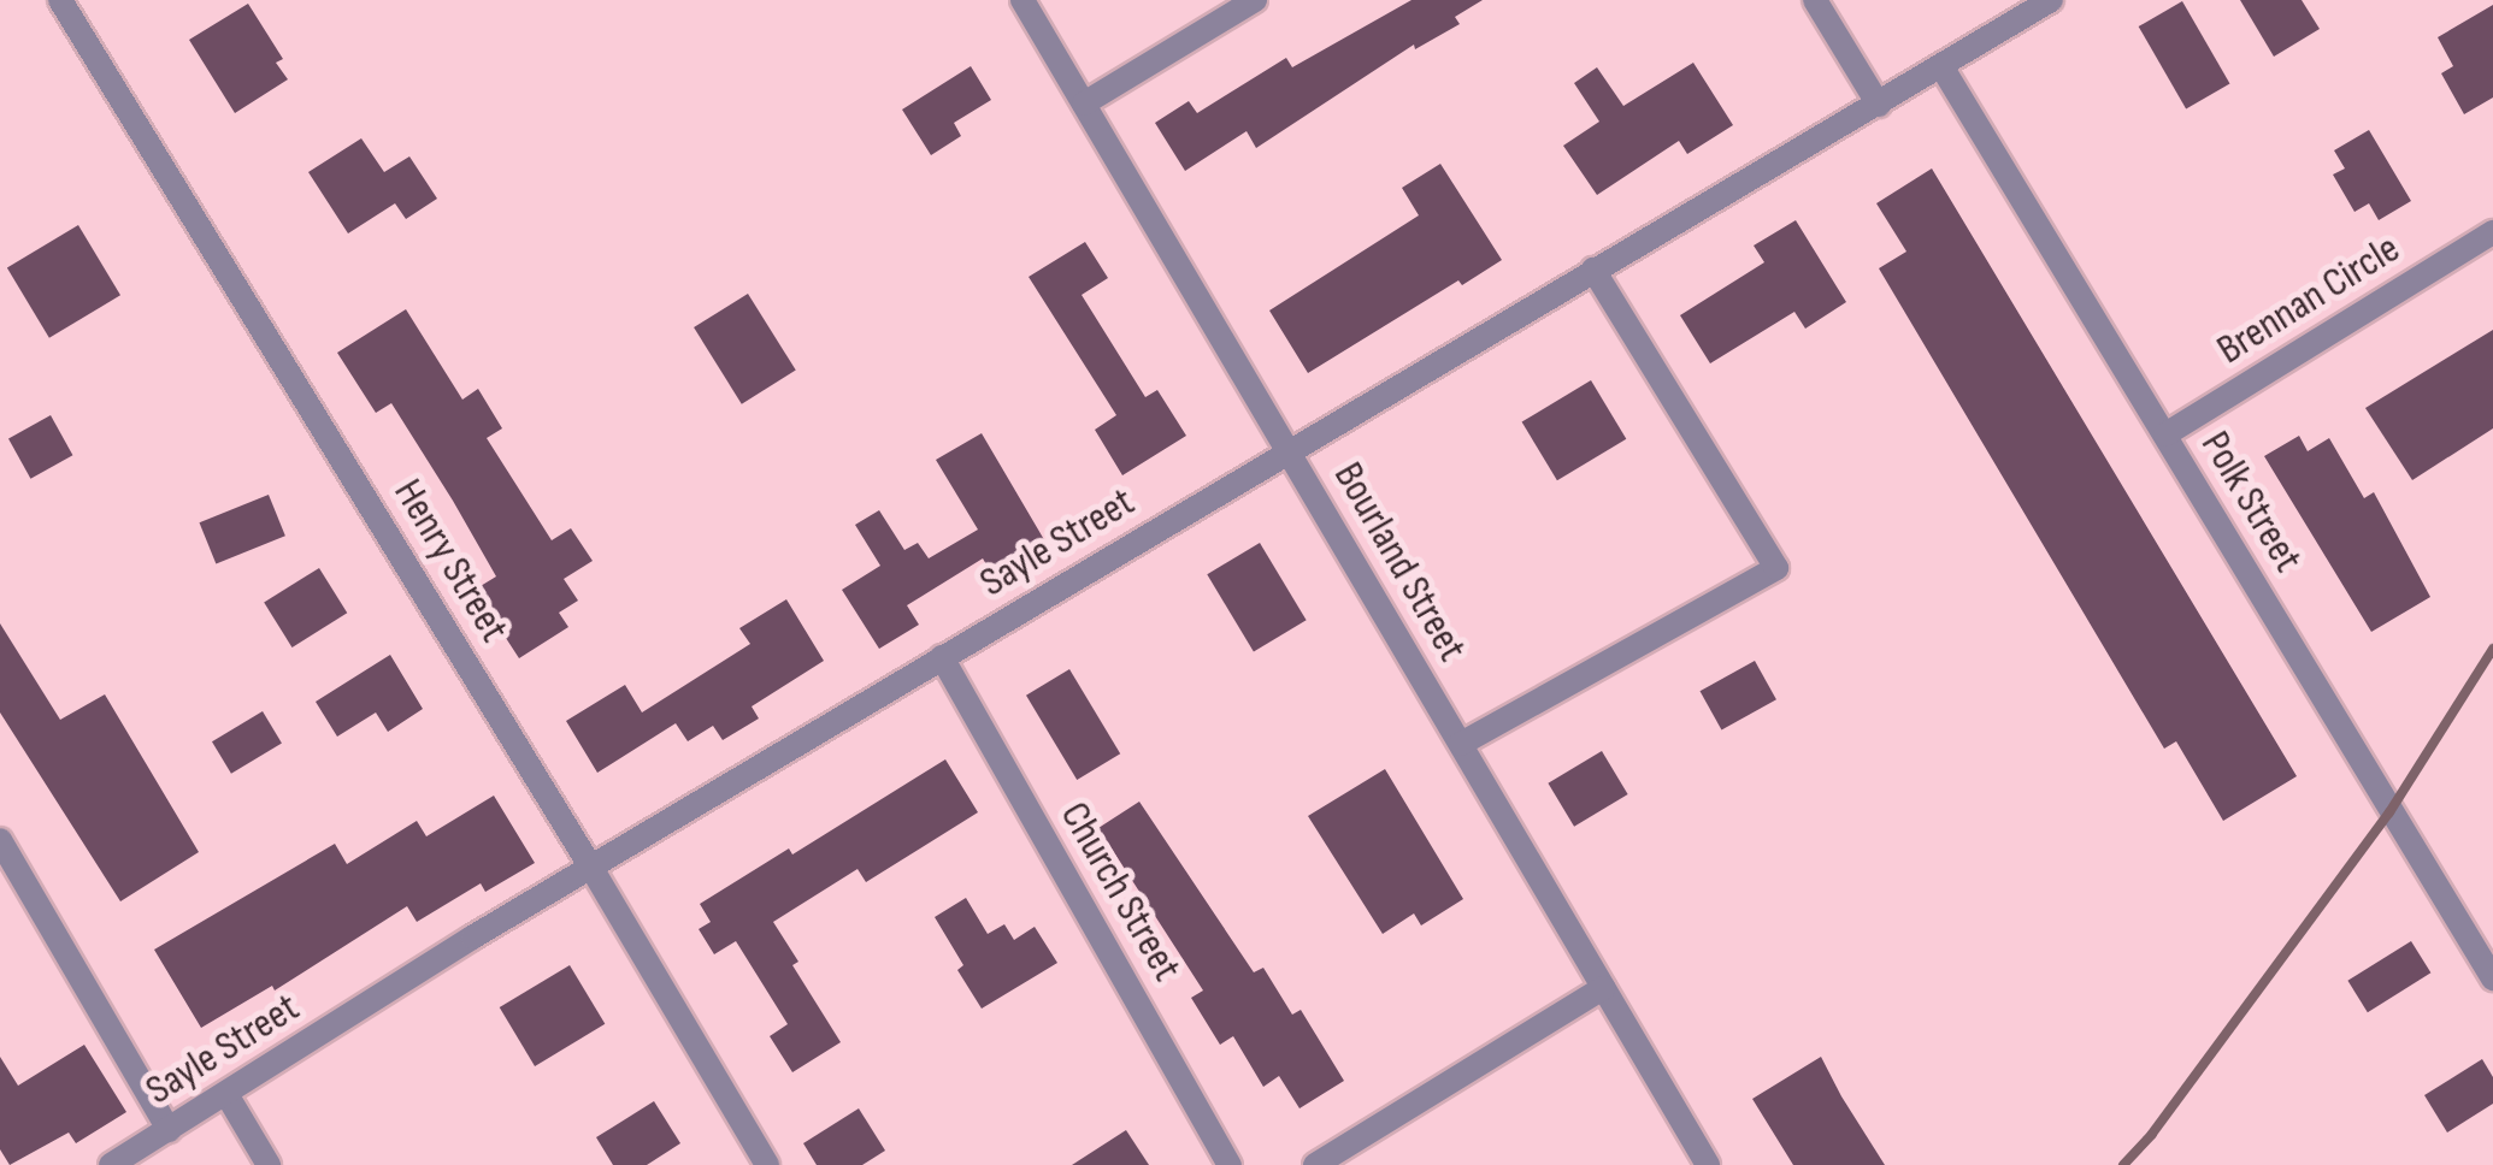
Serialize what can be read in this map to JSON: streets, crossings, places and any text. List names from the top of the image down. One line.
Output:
{"streets":{"street":["Brennan Circle","Polk Street","Sayle Street","Henry Street","Bourland Street","Church Street"]},"crossings":[["Brennan Circle","Polk Street"],["Polk Street","Sayle Street"],["Sayle Street","Henry Street"],["Sayle Street","Bourland Street"],["Sayle Street","Church Street"]]}
